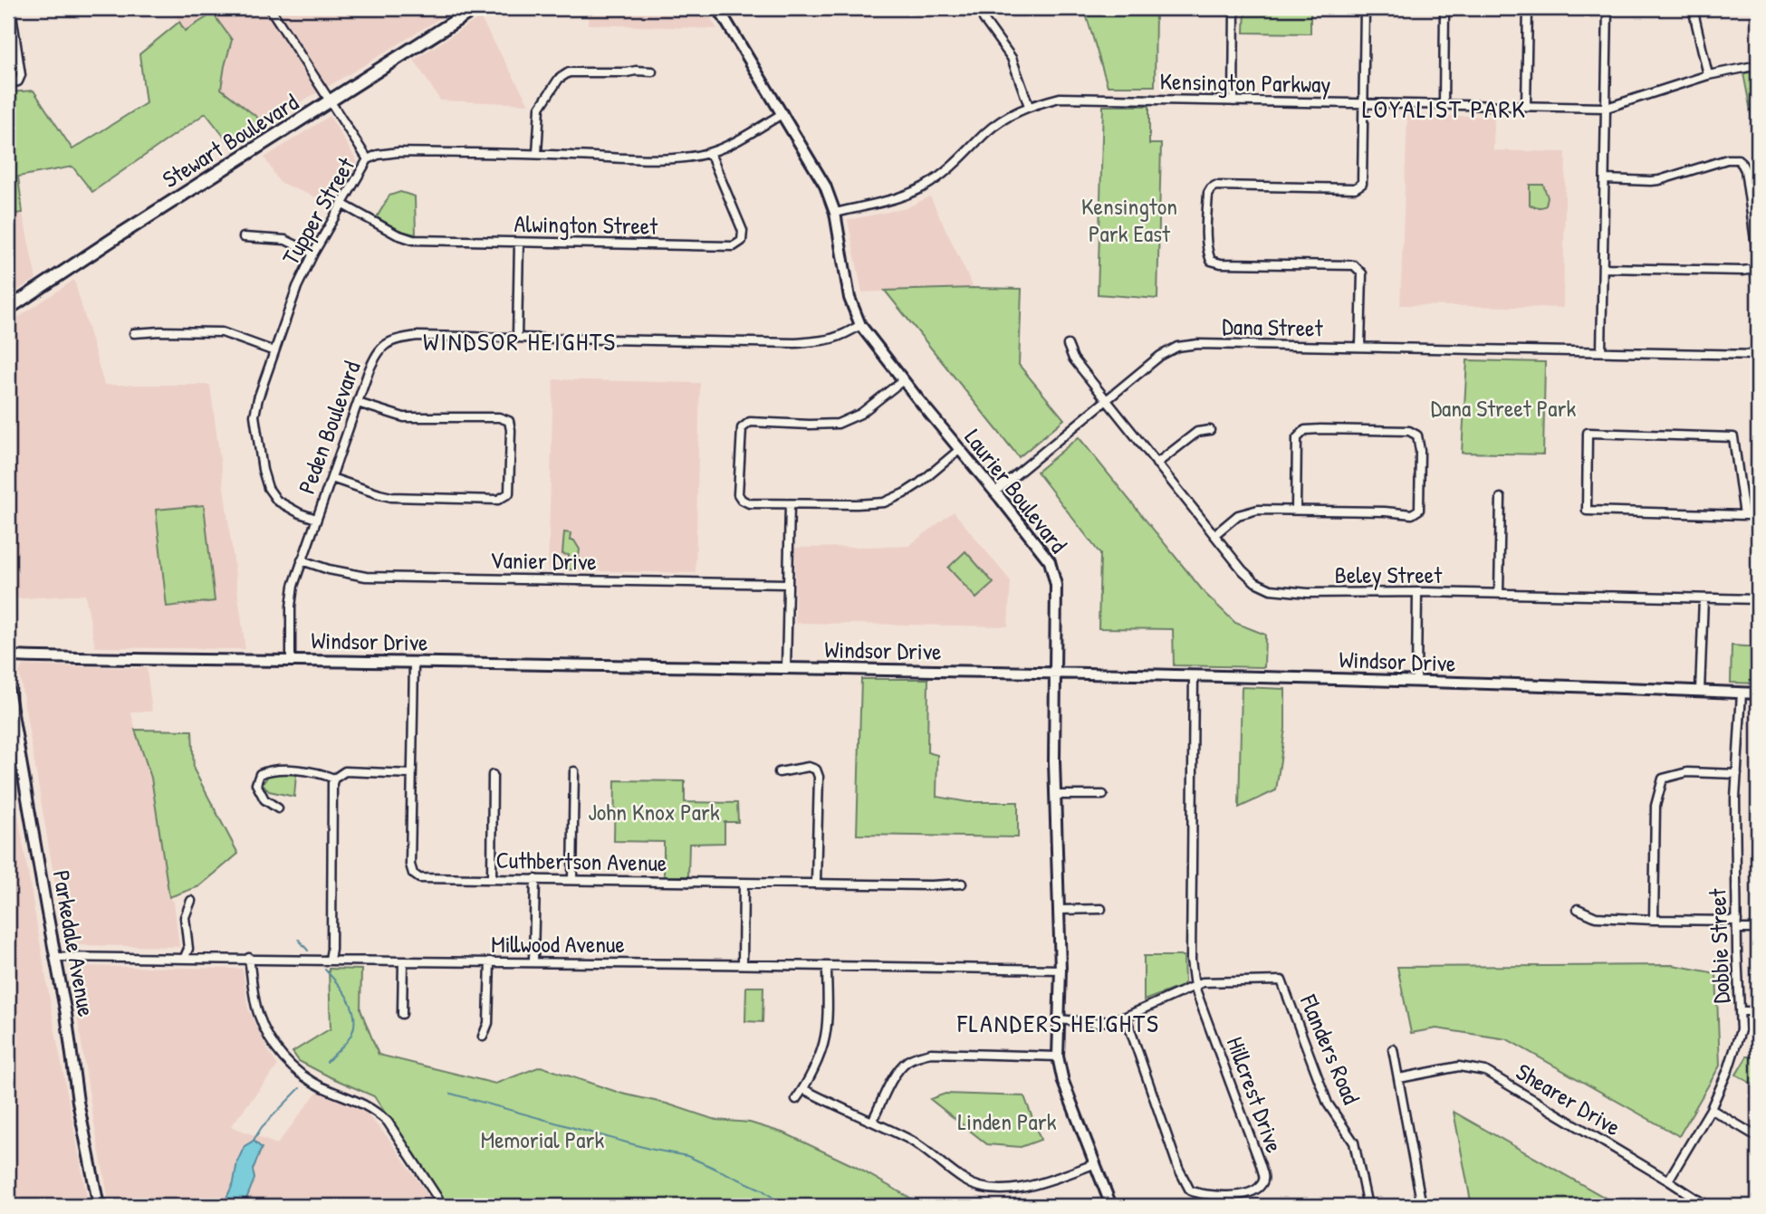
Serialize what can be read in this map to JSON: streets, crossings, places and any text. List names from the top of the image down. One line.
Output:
{"streets":{"main road":["Stewart Boulevard"],"street":["Kensington Parkway","Tupper Street","Alwington Street","Dana Street","Peden Boulevard","Laurier Boulevard","Vanier Drive","Beley Street","Windsor Drive","Cuthbertson Avenue","Parkedale Avenue","Millwood Avenue","Dobbie Street","Flanders Road","Hillcrest Drive","Shearer Drive"]},"crossings":[["Kensington Parkway","Laurier Boulevard"],["Tupper Street","Alwington Street"],["Tupper Street","Peden Boulevard"],["Tupper Street","Laurier Boulevard"],["Dana Street","Laurier Boulevard"],["Dana Street","Beley Street"],["Peden Boulevard","Laurier Boulevard"],["Peden Boulevard","Vanier Drive"],["Peden Boulevard","Windsor Drive"],["Laurier Boulevard","Windsor Drive"],["Laurier Boulevard","Millwood Avenue"],["Laurier Boulevard","Flanders Road"],["Windsor Drive","Cuthbertson Avenue"],["Windsor Drive","Dobbie Street"],["Parkedale Avenue","Millwood Avenue"],["Dobbie Street","Shearer Drive"],["Flanders Road","Hillcrest Drive"]],"districts":["LOYALIST PARK","WINDSOR HEIGHTS","FLANDERS HEIGHTS"],"parks":["Kensington Park East","Dana Street Park","John Knox Park","Linden Park","Memorial Park"]}
